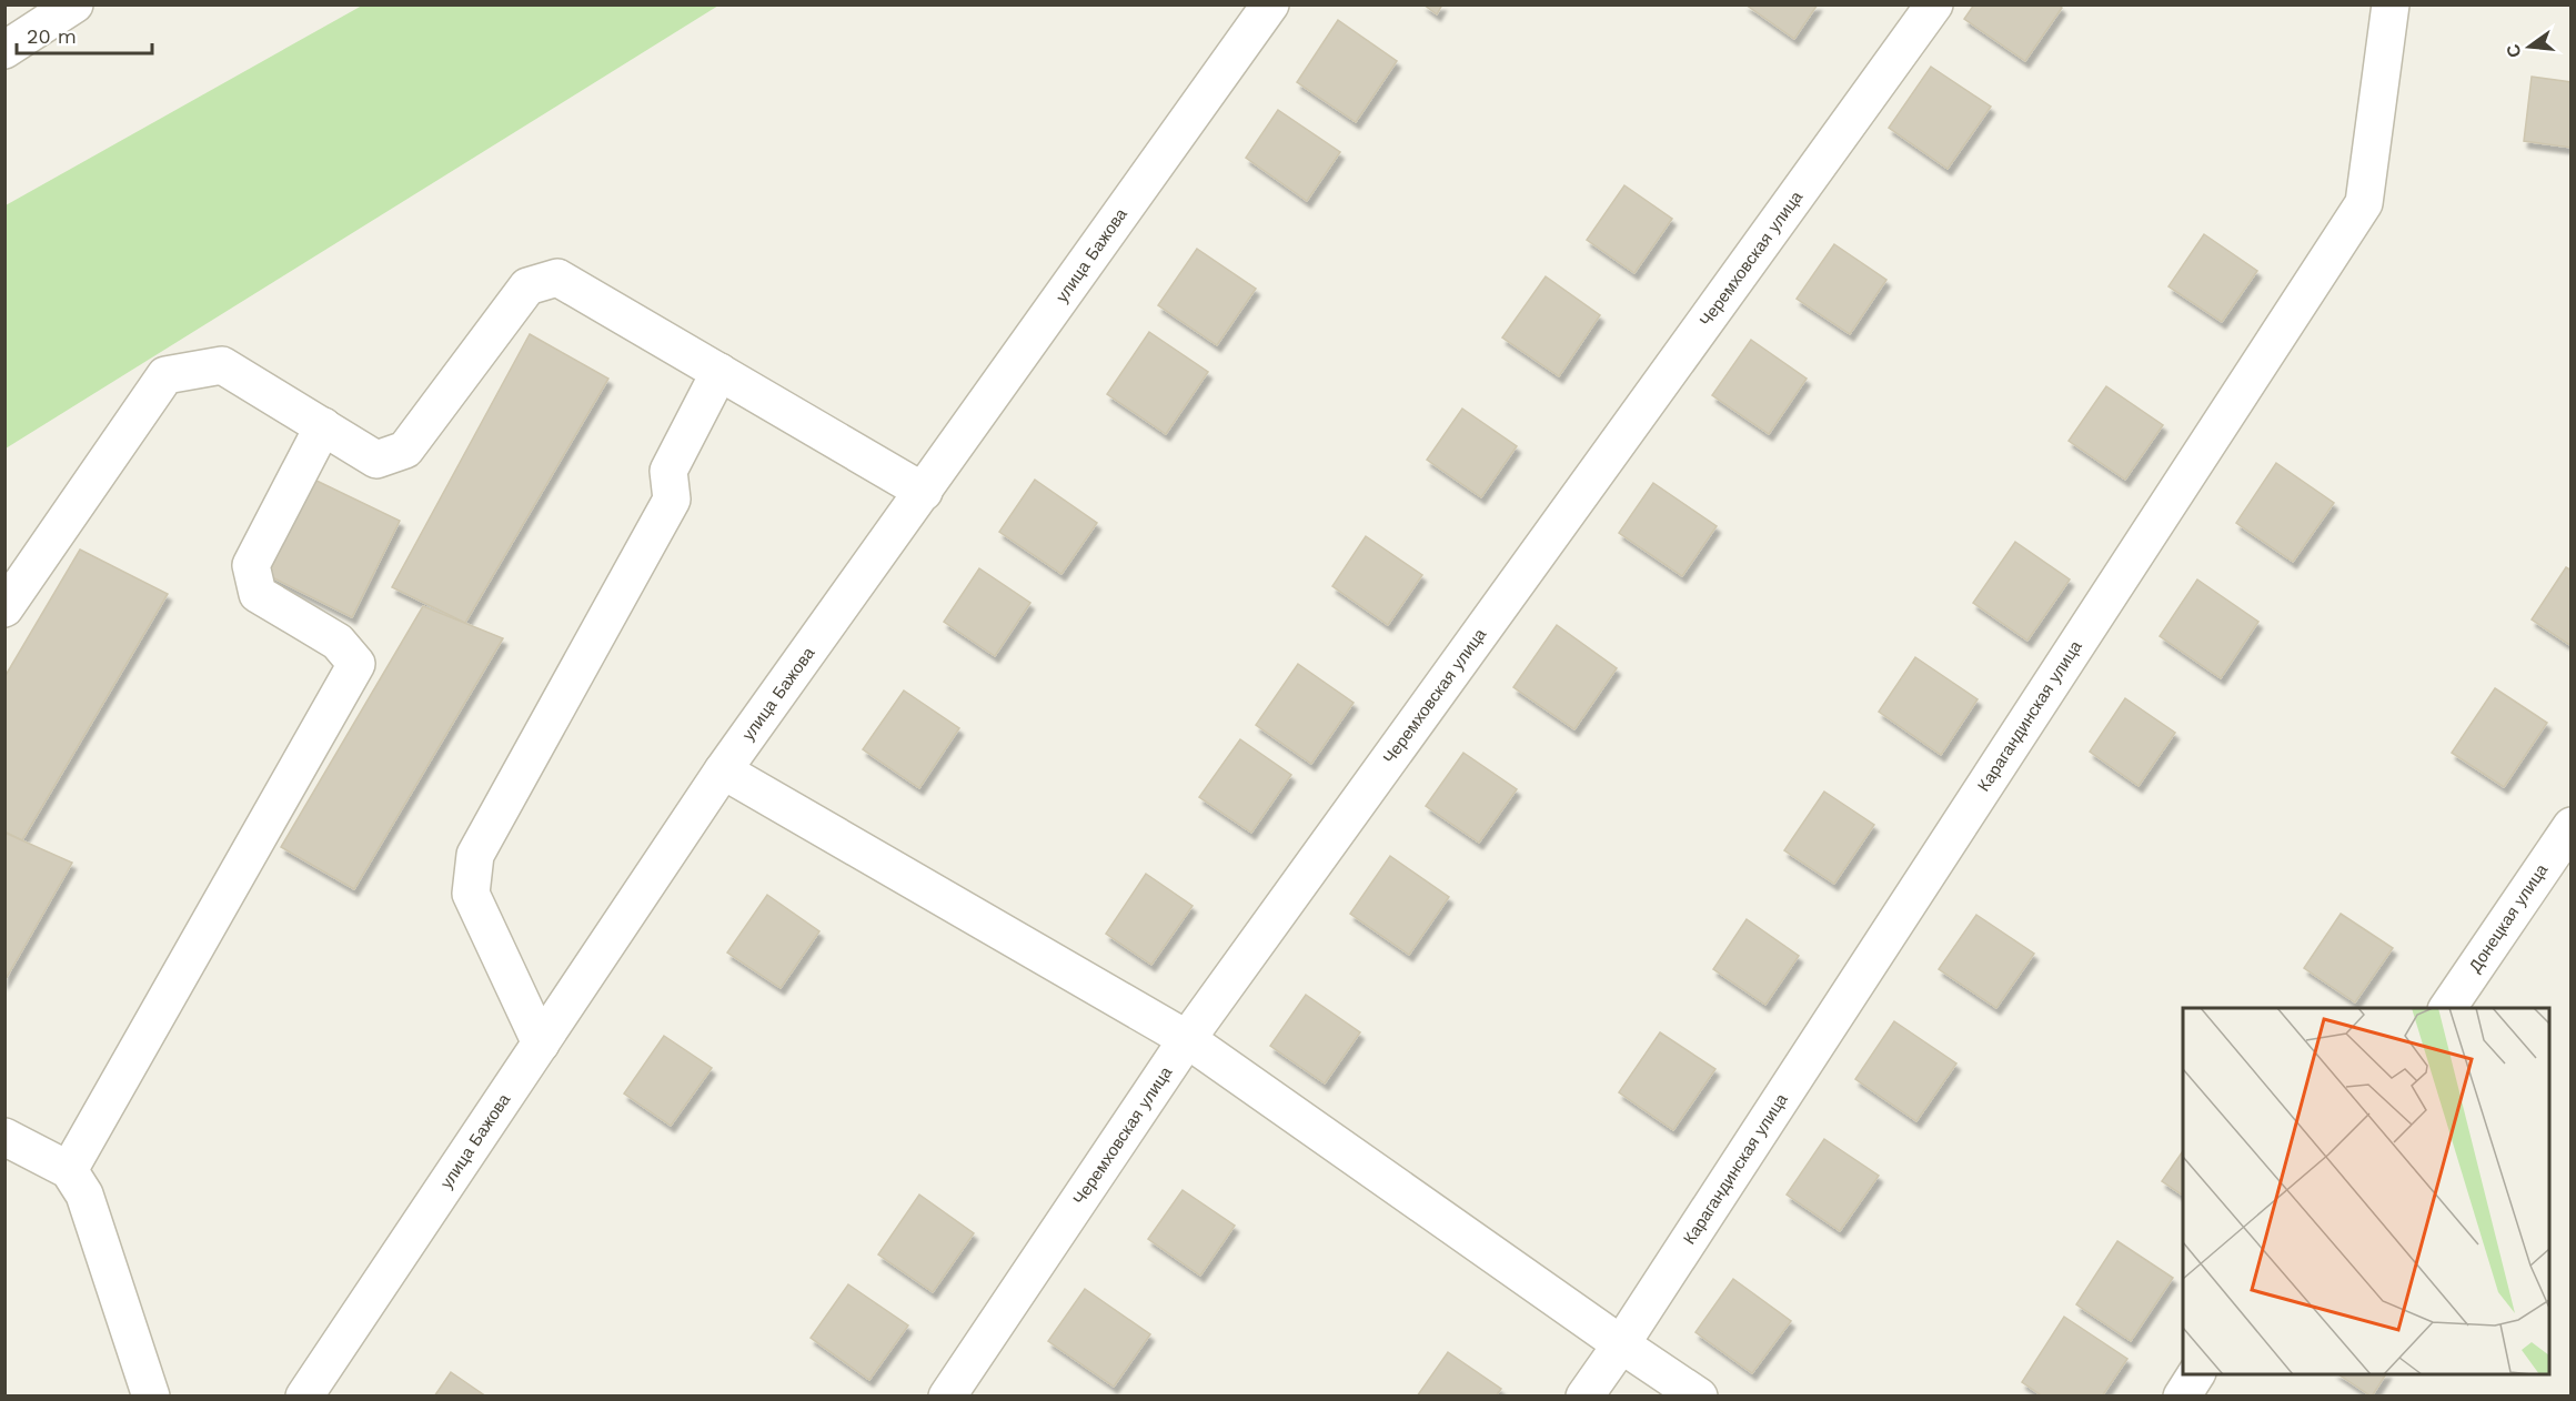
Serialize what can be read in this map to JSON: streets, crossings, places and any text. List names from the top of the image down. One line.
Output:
{"streets":{"street":["улица Бажова","Черемховская улица","Карагандинская улица","Донецкая улица"]},"scale_bar":"20 m","north":"left"}
